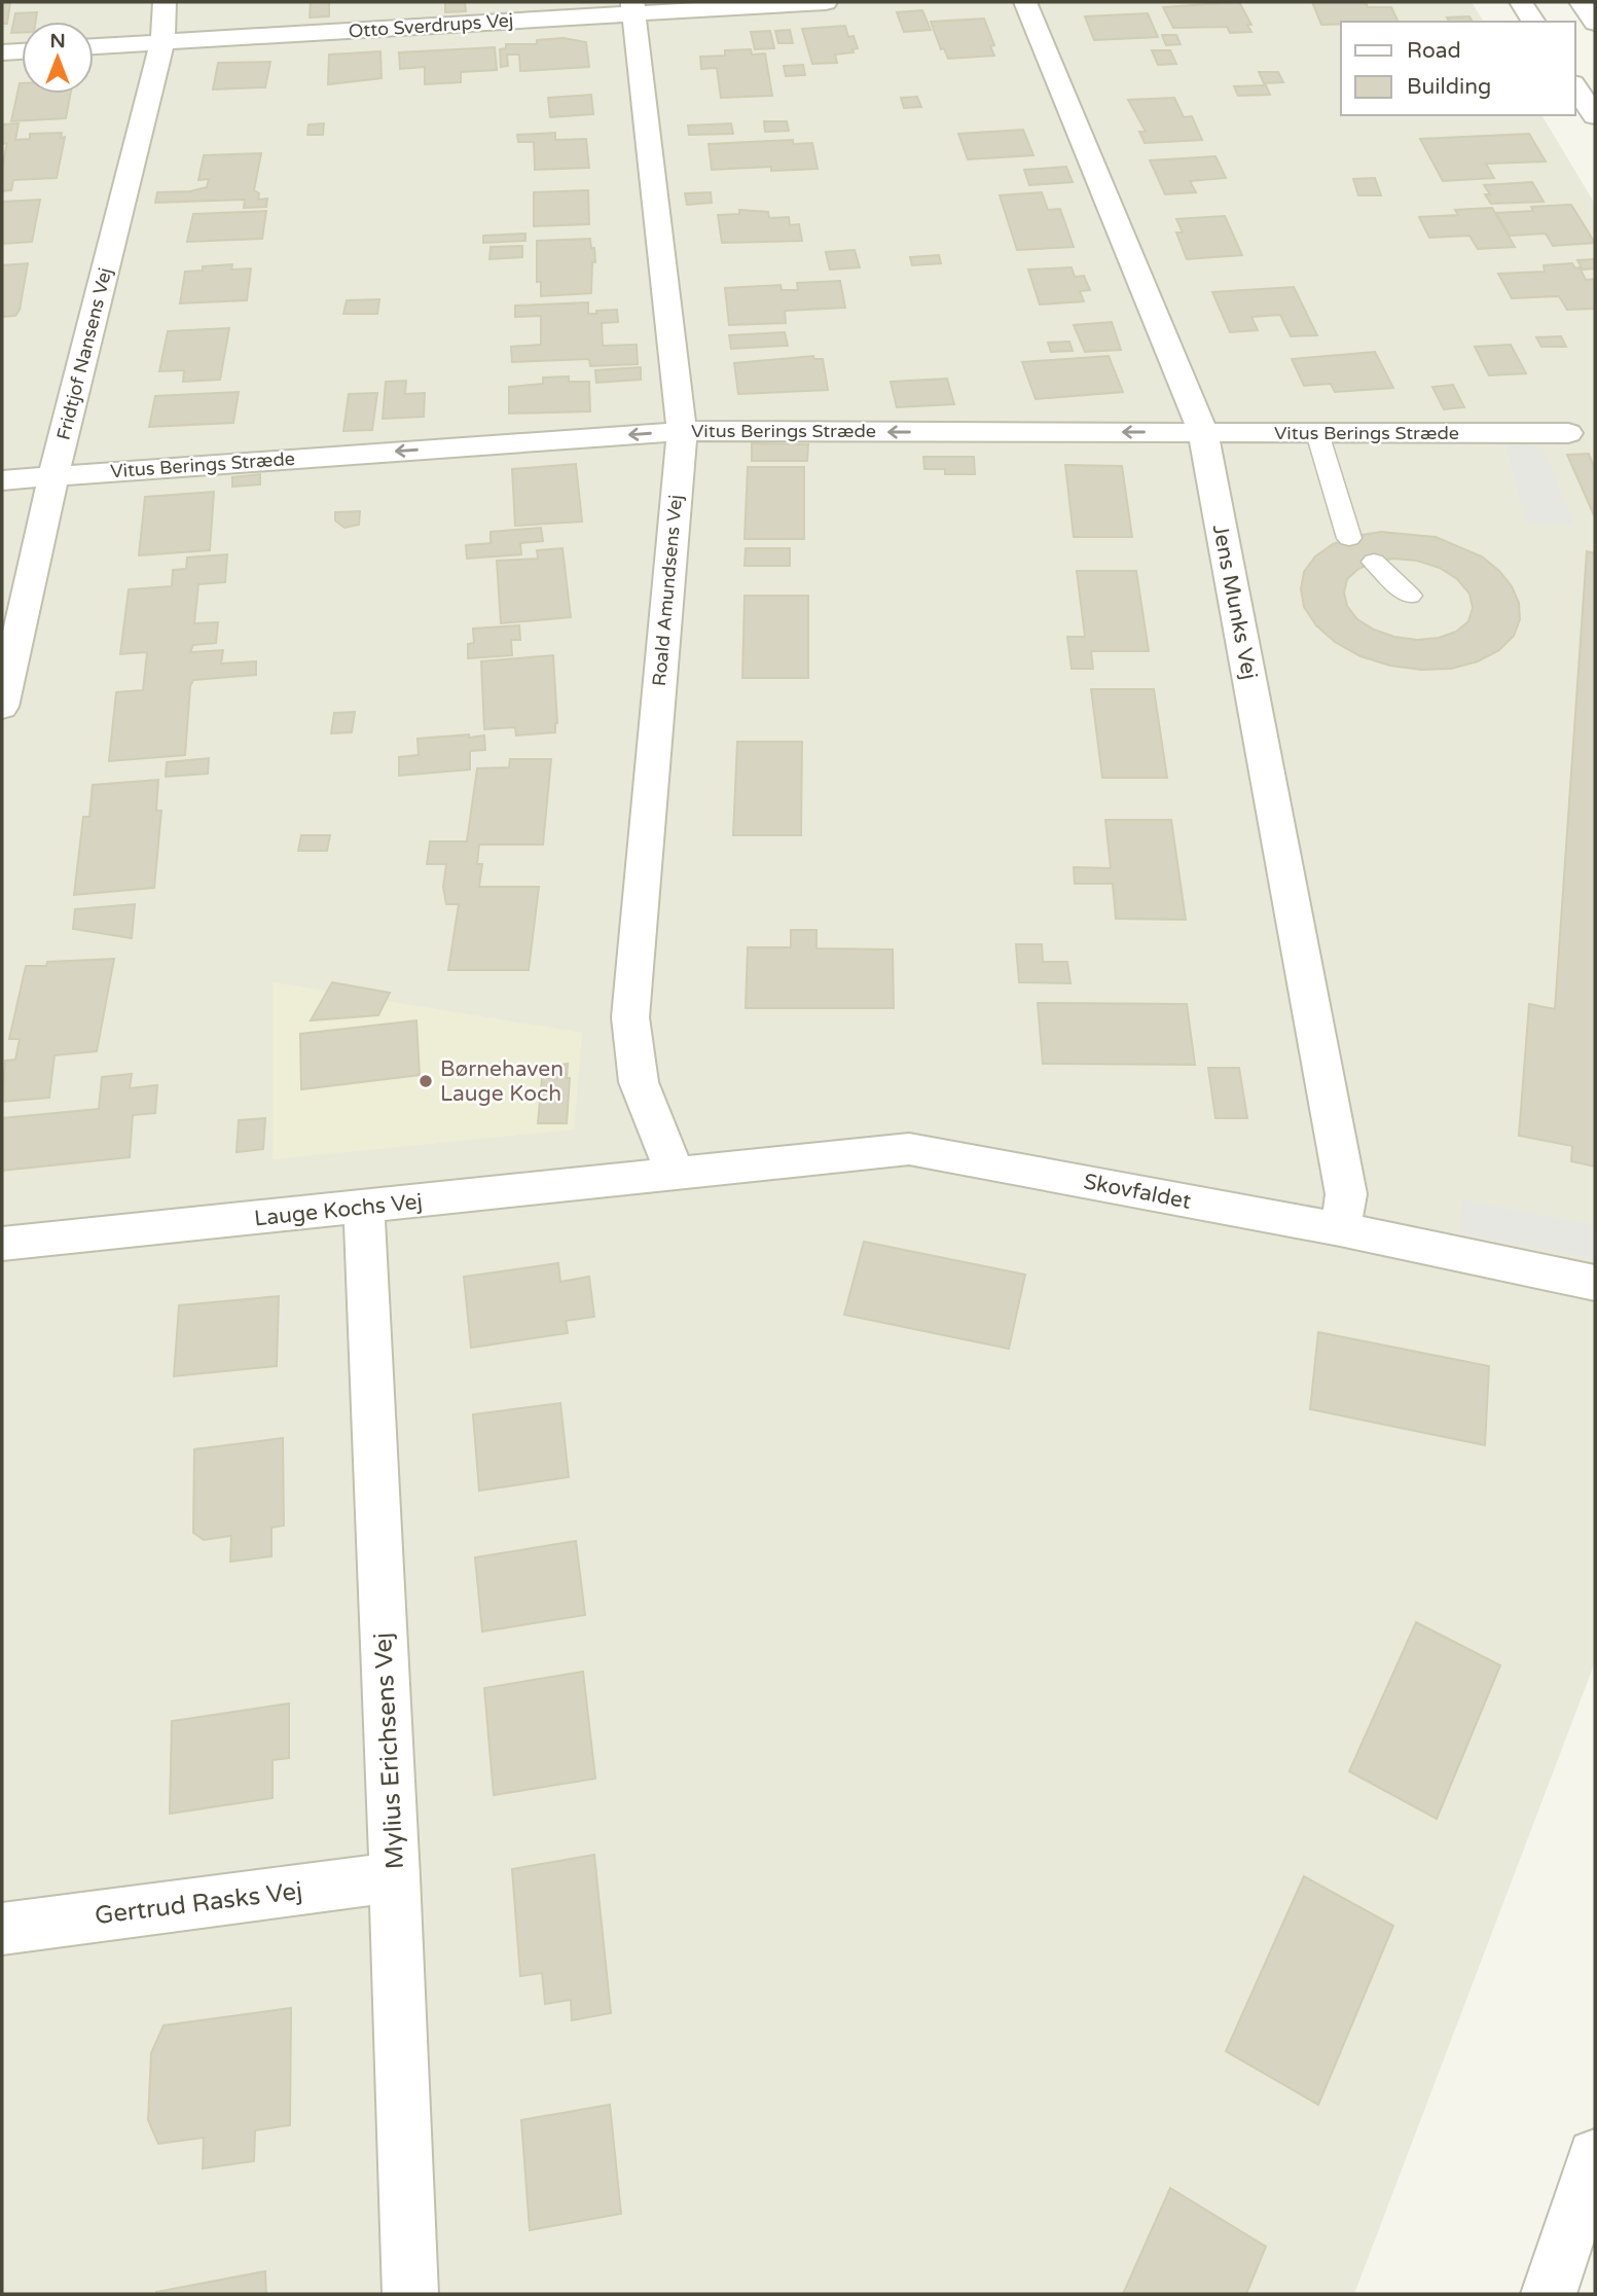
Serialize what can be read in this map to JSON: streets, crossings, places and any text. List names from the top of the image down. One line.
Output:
{"streets":{"street":["Otto Sverdrups Vej","Fridtjof Nansens Vej","Vitus Berings Stræde","Roald Amundsens Vej","Jens Munks Vej","Skovfaldet","Lauge Kochs Vej","Mylius Erichsens Vej","Gertrud Rasks Vej"]},"crossings":[["Otto Sverdrups Vej","Fridtjof Nansens Vej"],["Otto Sverdrups Vej","Roald Amundsens Vej"],["Fridtjof Nansens Vej","Vitus Berings Stræde"],["Vitus Berings Stræde","Roald Amundsens Vej"],["Vitus Berings Stræde","Jens Munks Vej"],["Roald Amundsens Vej","Skovfaldet"],["Roald Amundsens Vej","Lauge Kochs Vej"],["Jens Munks Vej","Skovfaldet"],["Skovfaldet","Lauge Kochs Vej"],["Lauge Kochs Vej","Mylius Erichsens Vej"],["Mylius Erichsens Vej","Gertrud Rasks Vej"]],"one_way":["Vitus Berings Stræde"],"places":["Børnehaven Lauge Koch"],"legend":["Road","Building"],"north":"top"}
